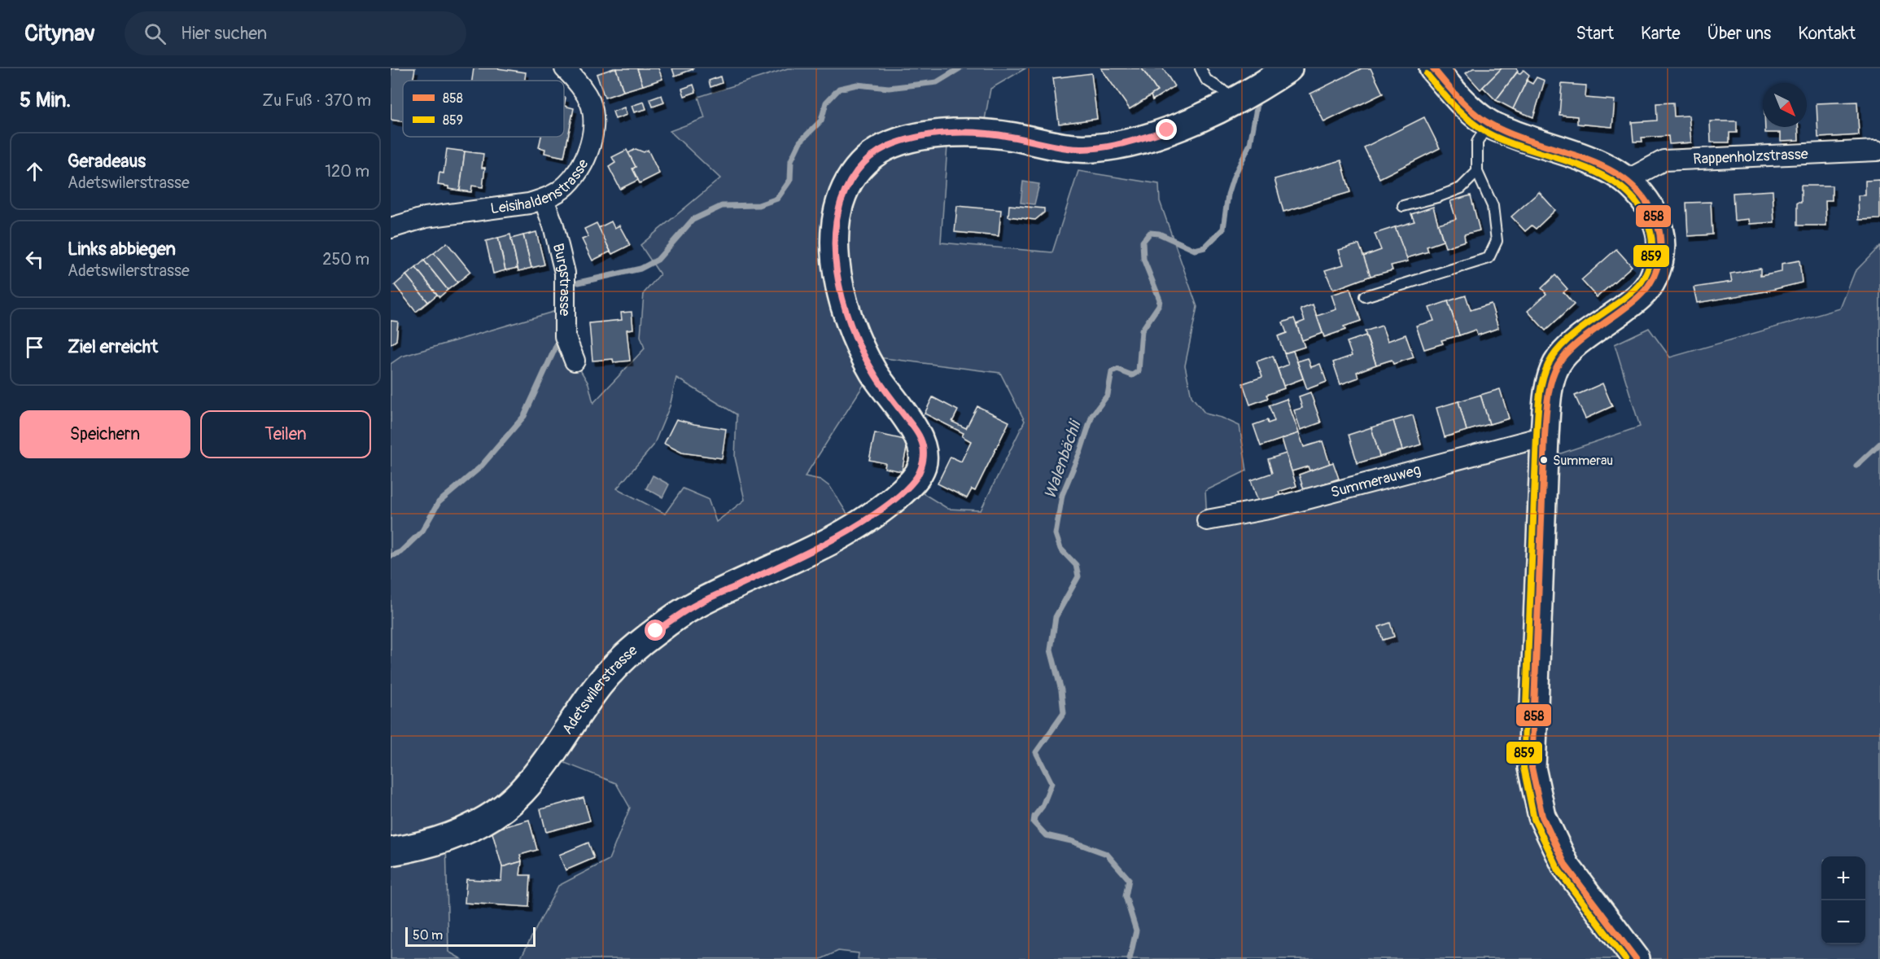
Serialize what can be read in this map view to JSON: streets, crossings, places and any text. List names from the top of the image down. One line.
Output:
{"streets":{"street":["Rappenholzstrasse","Leisihaldenstrasse","Burgstrasse","Summerauweg","Adetswilerstrasse"]},"crossings":[["Leisihaldenstrasse","Burgstrasse"]],"water":["Walenbächli"],"places":["Summerau"],"lines":["transit line 858","transit line 859"],"legend":["858","859"],"scale_bar":"50 m","north":"bottom right","page":{"header":"Citynav","search":"Hier suchen","nav":["Start","Karte","Über uns","Kontakt"],"heading":["5 Min.","Zu Fuß · 370 m"],"list":[["Geradeaus","Adetswilerstrasse","120 m"],["Links abbiegen","Adetswilerstrasse","250 m"],"Ziel erreicht"],"buttons":["Speichern","Teilen"],"map_buttons":["+","−"],"scale":"50 m"}}
